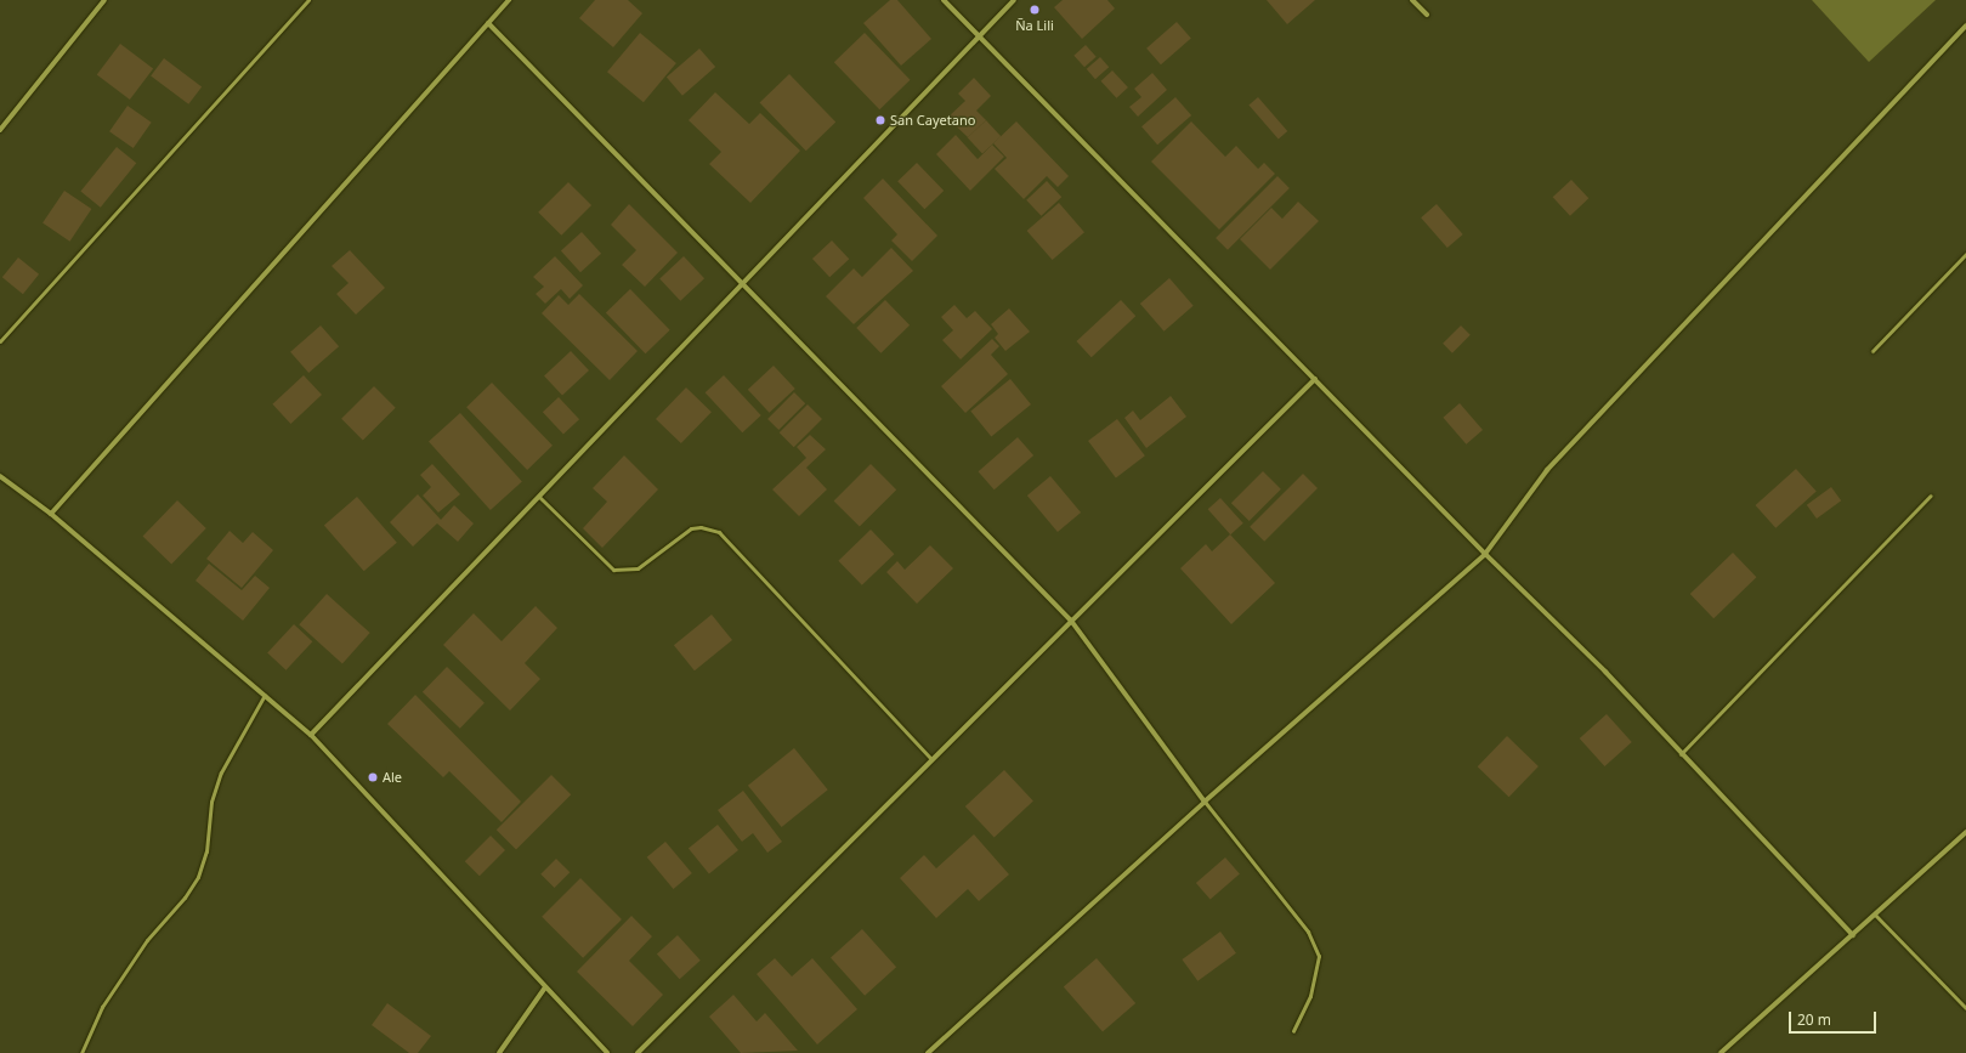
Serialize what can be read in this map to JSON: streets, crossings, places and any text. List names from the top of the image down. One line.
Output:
{"places":["Ña Lili","San Cayetano","Ale"],"scale_bar":"20 m"}
